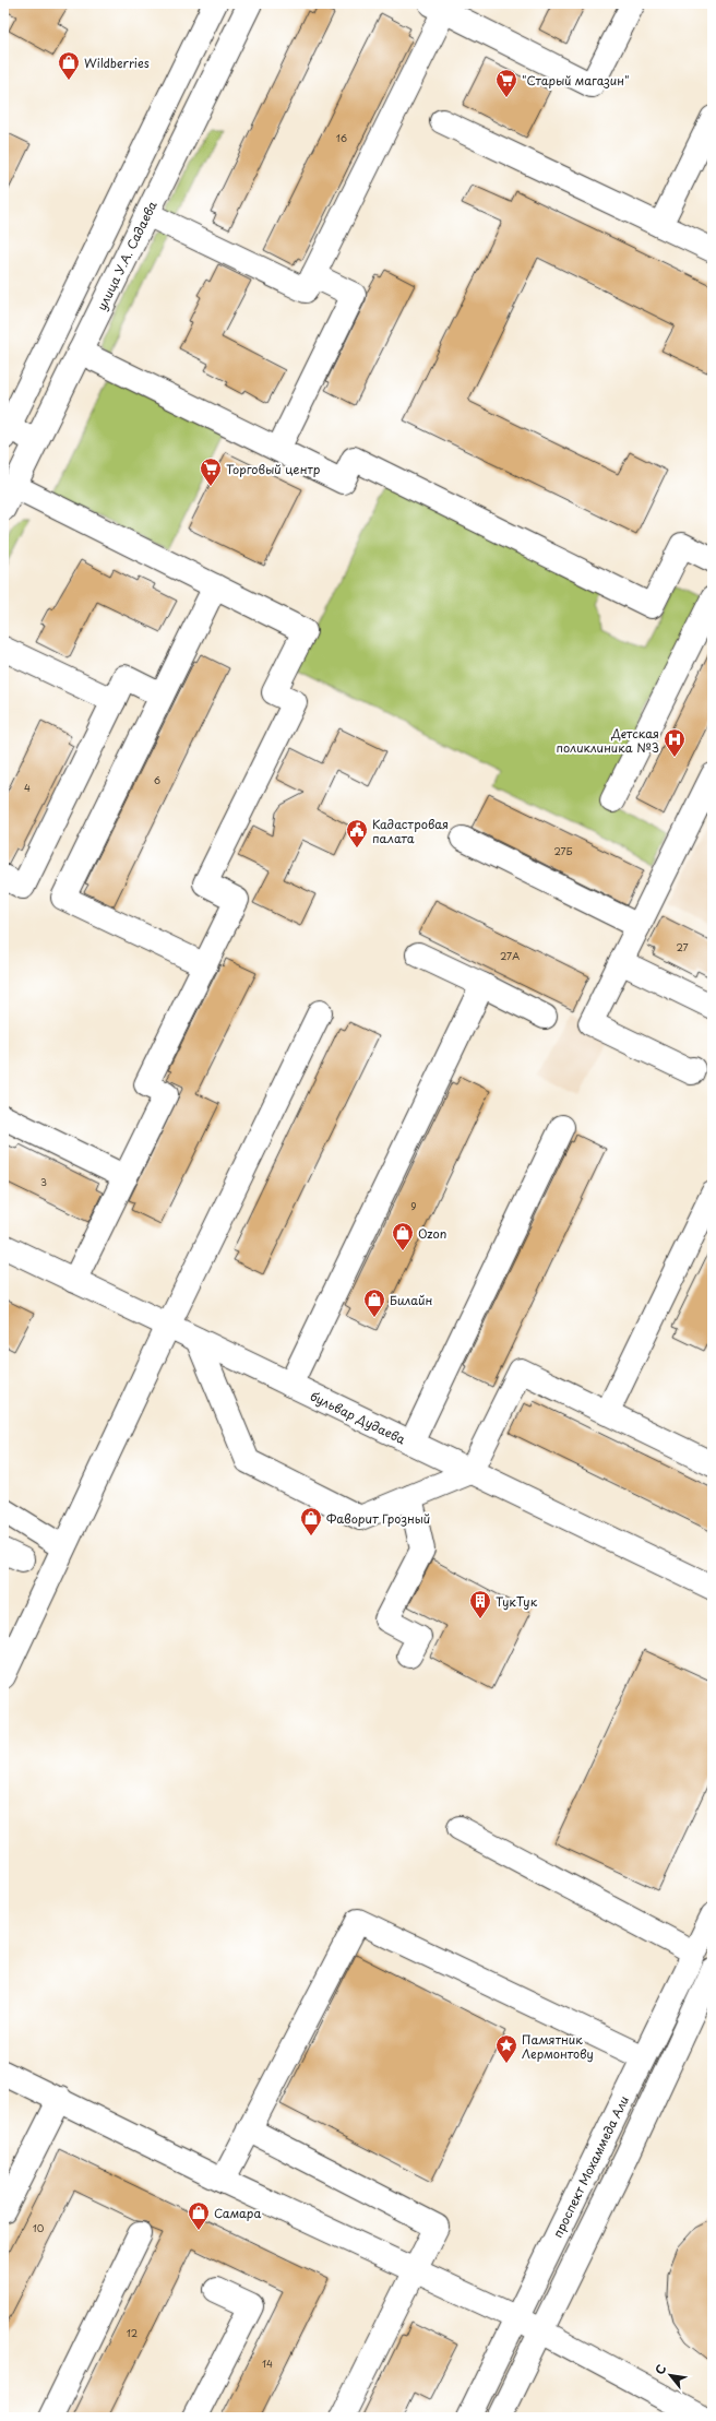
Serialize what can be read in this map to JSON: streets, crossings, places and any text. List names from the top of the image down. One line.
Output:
{"streets":{"main road":["улица У.А. Садаева","бульвар Дудаева","проспект Мохаммеда Али"]},"places":{"shop":["Wildberries","Ozon","Билайн","Фаворит Грозный","Самара"],"supermarket":["\"Старый магазин\"","Торговый центр"],"hospital":["Детская поликлиника №3"],"public building":["Кадастровая палата"],"building":["ТукТук"],"place":["Памятник Лермонтову"]},"house_numbers":["16","6","4","27Б","27","27А","3","9","10","12","14"],"north":"top left"}
